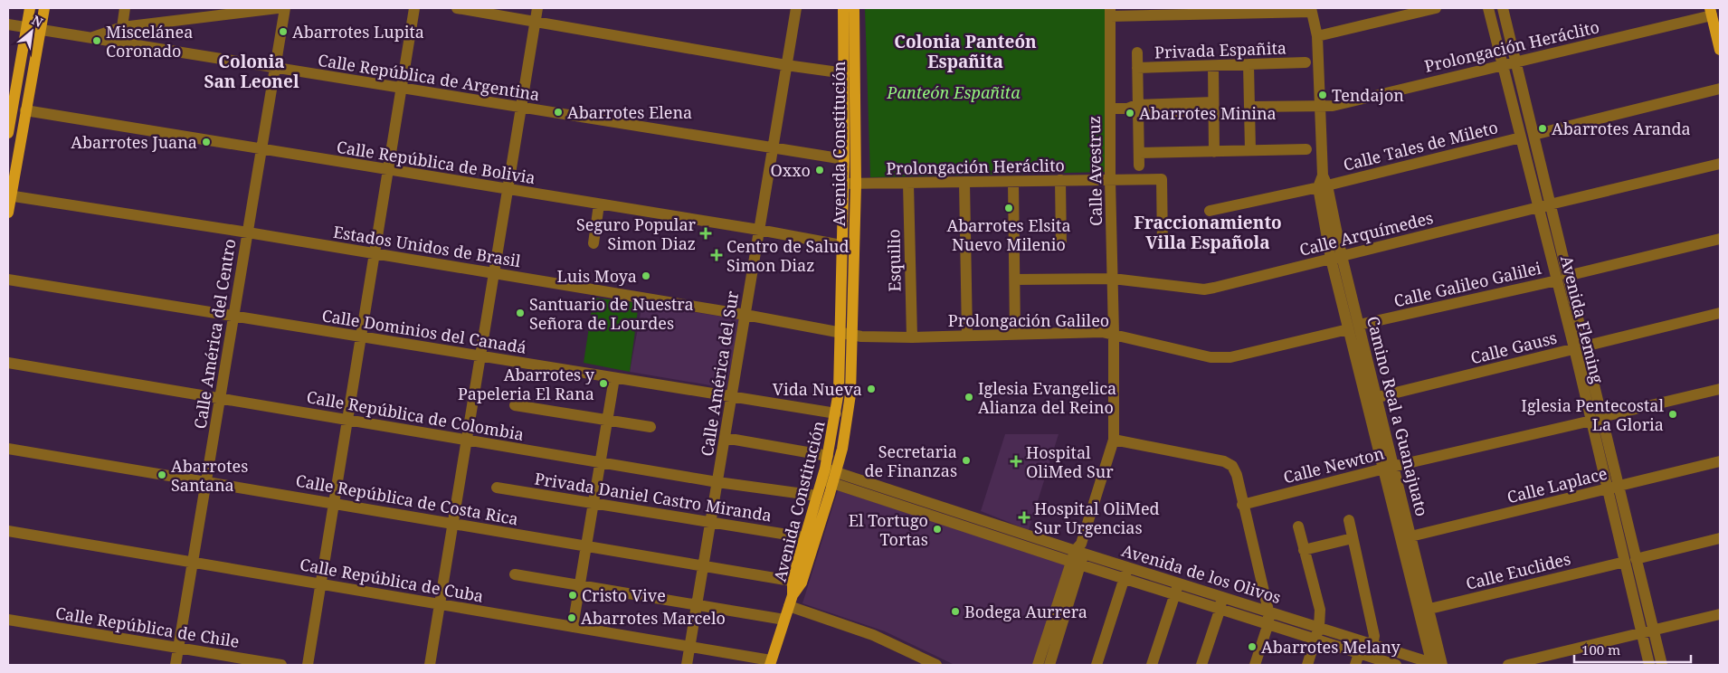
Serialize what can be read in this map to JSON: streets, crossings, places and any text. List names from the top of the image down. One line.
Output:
{"streets":{"main road":["Avenida Constitución"],"street":["Prolongación Heráclito","Privada Españita","Calle República de Argentina","Calle Tales de Mileto","Calle República de Bolivia","Calle Avestruz","Calle Arquímedes","Estados Unidos de Brasil","Esquilio","Calle Galileo Galilei","Avenida Fleming","Prolongación Galileo","Calle Dominios del Canadá","Calle América del Centro","Calle Gauss","Calle América del Sur","Calle República de Colombia","Camino Real a Guanajuato","Calle Newton","Calle Laplace","Privada Daniel Castro Miranda","Calle República de Costa Rica","Calle Euclides","Avenida de los Olivos","Calle República de Cuba","Calle República de Chile"]},"crossings":[["Prolongación Heráclito","Avenida Constitución"],["Prolongación Heráclito","Calle Avestruz"],["Prolongación Heráclito","Esquilio"],["Prolongación Heráclito","Avenida Fleming"],["Prolongación Heráclito","Camino Real a Guanajuato"],["Calle República de Argentina","Avenida Constitución"],["Calle República de Argentina","Calle América del Centro"],["Calle República de Argentina","Calle América del Sur"],["Avenida Constitución","Calle República de Bolivia"],["Avenida Constitución","Estados Unidos de Brasil"],["Avenida Constitución","Prolongación Galileo"],["Avenida Constitución","Calle Dominios del Canadá"],["Avenida Constitución","Calle República de Colombia"],["Avenida Constitución","Privada Daniel Castro Miranda"],["Avenida Constitución","Calle República de Costa Rica"],["Avenida Constitución","Avenida de los Olivos"],["Avenida Constitución","Calle República de Cuba"],["Calle Tales de Mileto","Avenida Fleming"],["Calle Tales de Mileto","Camino Real a Guanajuato"],["Calle República de Bolivia","Calle América del Centro"],["Calle República de Bolivia","Calle América del Sur"],["Calle Avestruz","Calle Arquímedes"],["Calle Avestruz","Prolongación Galileo"],["Calle Avestruz","Avenida de los Olivos"],["Calle Arquímedes","Avenida Fleming"],["Calle Arquímedes","Camino Real a Guanajuato"],["Estados Unidos de Brasil","Prolongación Galileo"],["Estados Unidos de Brasil","Calle América del Centro"],["Estados Unidos de Brasil","Calle América del Sur"],["Esquilio","Prolongación Galileo"],["Calle Galileo Galilei","Avenida Fleming"],["Calle Galileo Galilei","Prolongación Galileo"],["Calle Galileo Galilei","Camino Real a Guanajuato"],["Avenida Fleming","Calle Gauss"],["Avenida Fleming","Calle Newton"],["Avenida Fleming","Calle Laplace"],["Avenida Fleming","Calle Euclides"],["Prolongación Galileo","Camino Real a Guanajuato"],["Calle Dominios del Canadá","Calle América del Centro"],["Calle Dominios del Canadá","Calle América del Sur"],["Calle América del Centro","Calle República de Colombia"],["Calle América del Centro","Calle República de Costa Rica"],["Calle América del Centro","Calle República de Cuba"],["Calle América del Centro","Calle República de Chile"],["Calle Gauss","Camino Real a Guanajuato"],["Calle América del Sur","Calle República de Colombia"],["Calle América del Sur","Privada Daniel Castro Miranda"],["Calle América del Sur","Calle República de Costa Rica"],["Calle América del Sur","Calle República de Cuba"],["Camino Real a Guanajuato","Calle Newton"],["Camino Real a Guanajuato","Calle Laplace"],["Camino Real a Guanajuato","Calle Euclides"],["Camino Real a Guanajuato","Avenida de los Olivos"]],"districts":["Colonia Panteón Españita","Colonia San Leonel","Fraccionamiento Villa Española"],"parks":["Panteón Españita"],"places":{"other":["Abarrotes Lupita","Miscelánea Coronado","Tendajon","Abarrotes Elena","Abarrotes Minina","Abarrotes Aranda","Abarrotes Juana","Oxxo","Abarrotes Elsita Nuevo Milenio","Luis Moya","Santuario de Nuestra Señora de Lourdes","Abarrotes y Papeleria El Rana","Vida Nueva","Iglesia Evangelica Alianza del Reino","Iglesia Pentecostal La Gloria","Secretaria de Finanzas","Abarrotes Santana","El Tortugo Tortas","Cristo Vive","Bodega Aurrera","Abarrotes Marcelo","Abarrotes Melany"],"health":["Seguro Popular Simon Diaz","Centro de Salud Simon Diaz","Hospital OliMed Sur","Hospital OliMed Sur Urgencias"]},"scale_bar":"100 m","north":"top right"}
